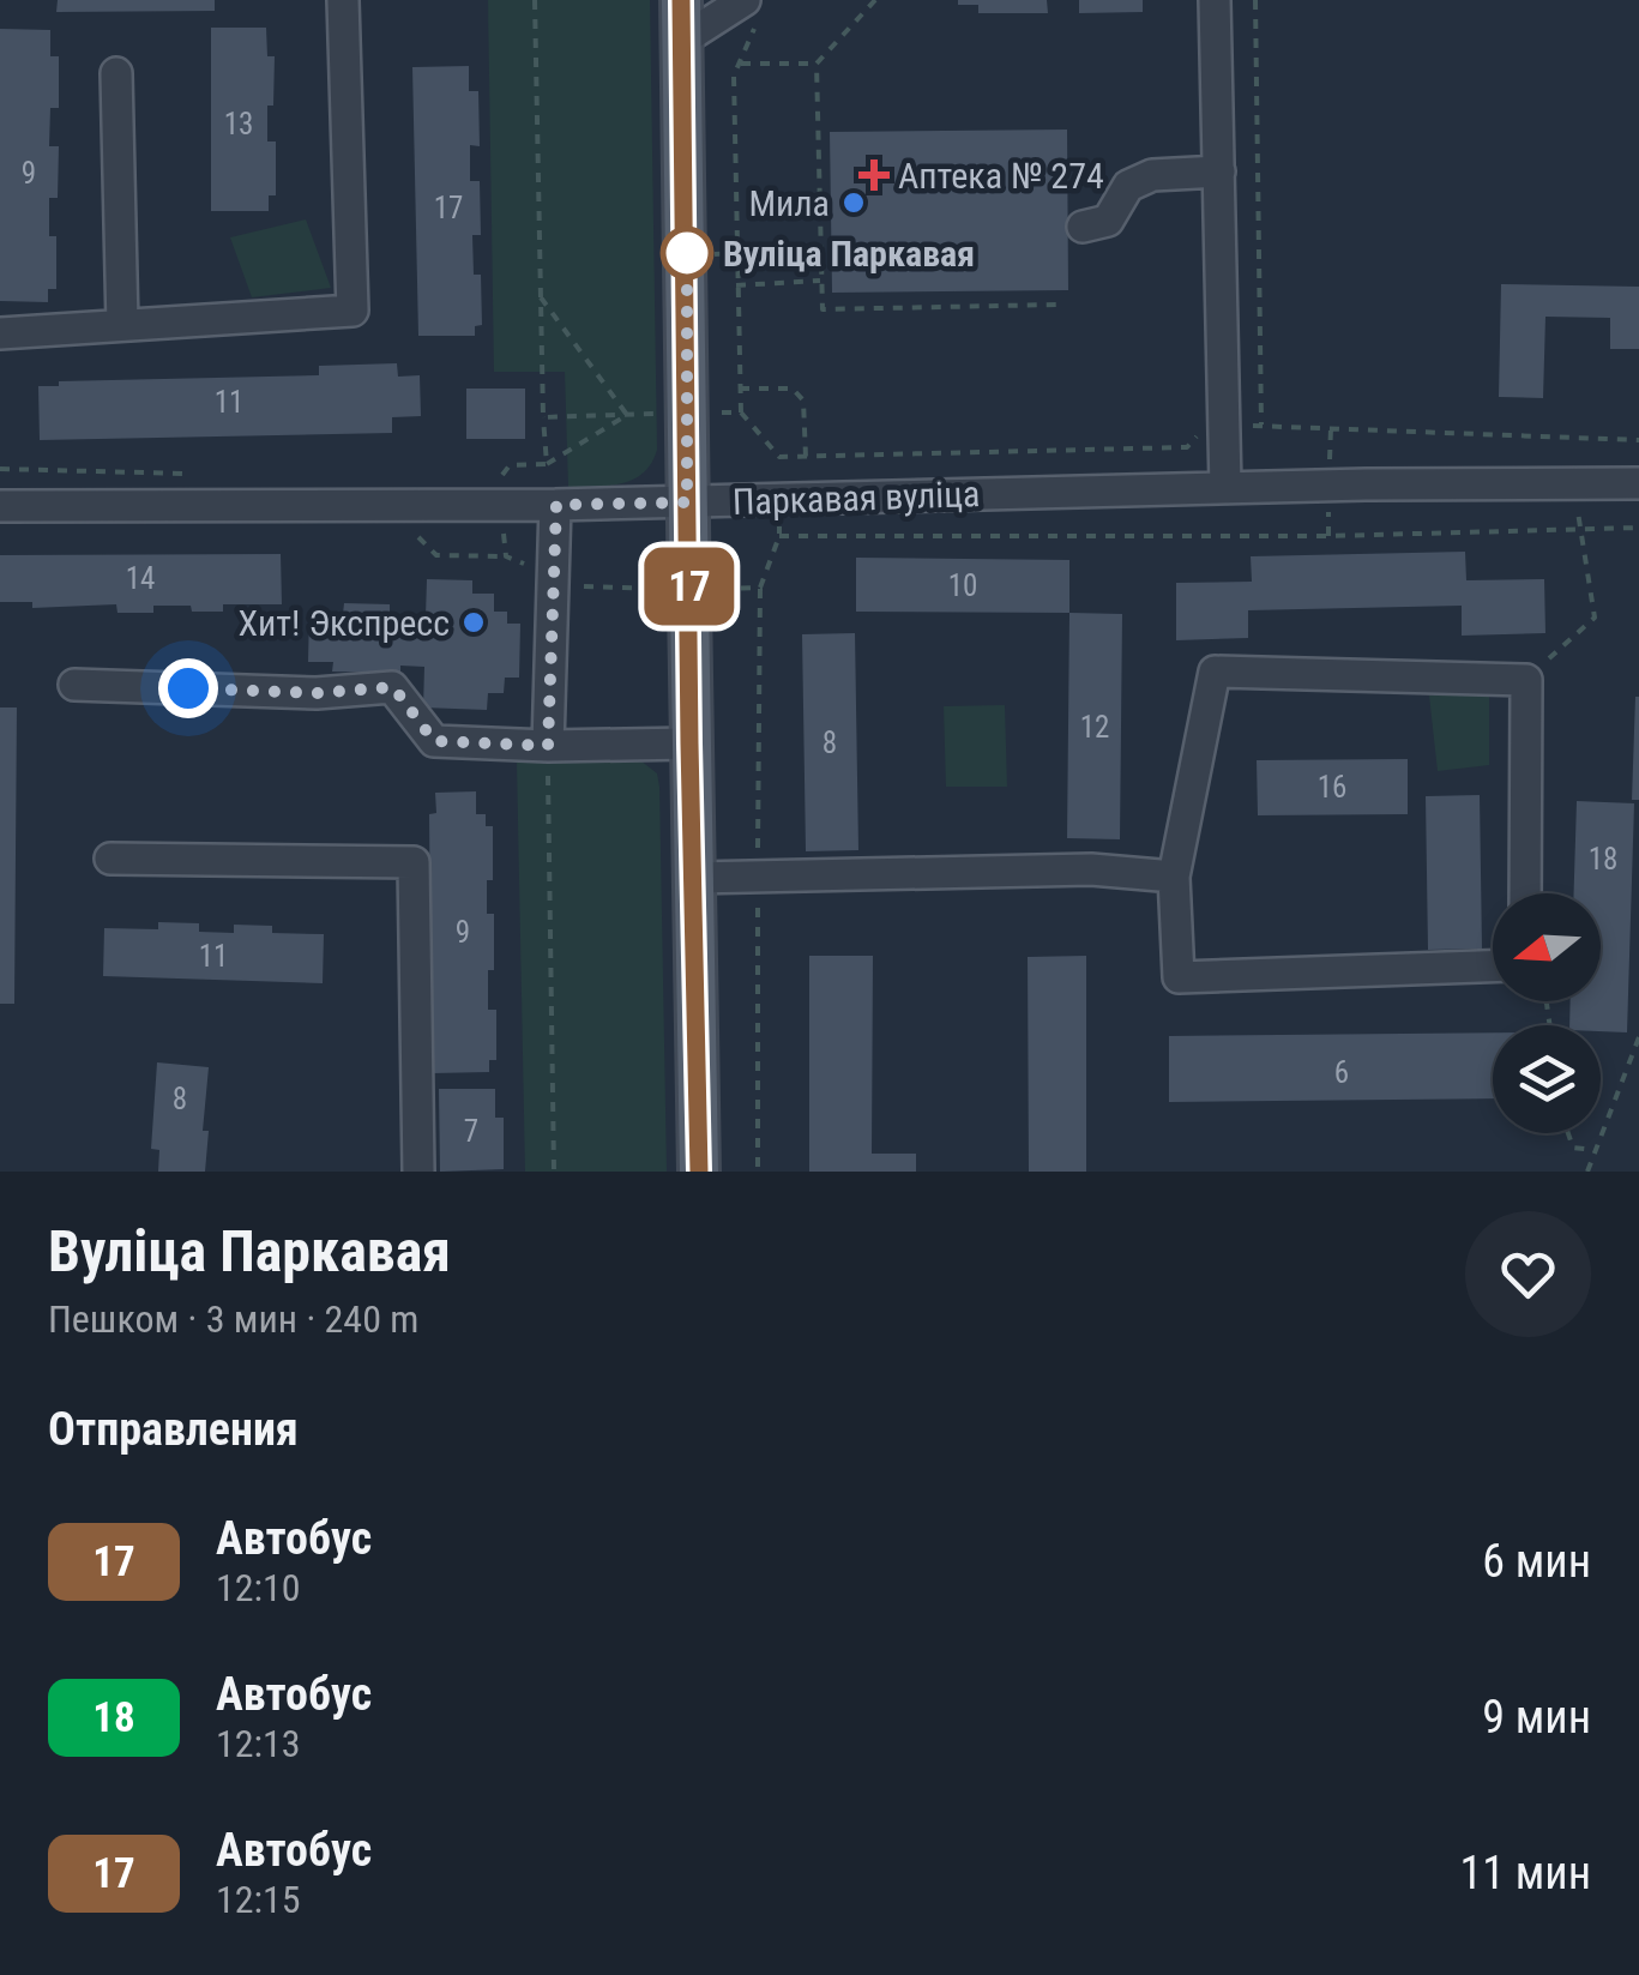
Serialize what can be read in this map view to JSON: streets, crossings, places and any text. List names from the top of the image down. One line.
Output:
{"streets":{"street":["Паркавая вуліца"]},"places":{"health":["Аптека № 274"],"other":["Мила","Вуліца Паркавая","Хит! Экспресс"]},"lines":["bus line 17"],"house_numbers":["13","9","17","11","14","10","12","8","16","18","9","11","6","8","7"],"north":"left","page":{"on_map":"17","heading":[["Вуліца Паркавая","Пешком · 3 мин · 240 m"],"Отправления"],"list":[{"mark":"17","name":"Автобус","note":"12:10","value":"6 мин"},{"mark":"18","name":"Автобус","note":"12:13","value":"9 мин"},{"mark":"17","name":"Автобус","note":"12:15","value":"11 мин"}]}}
